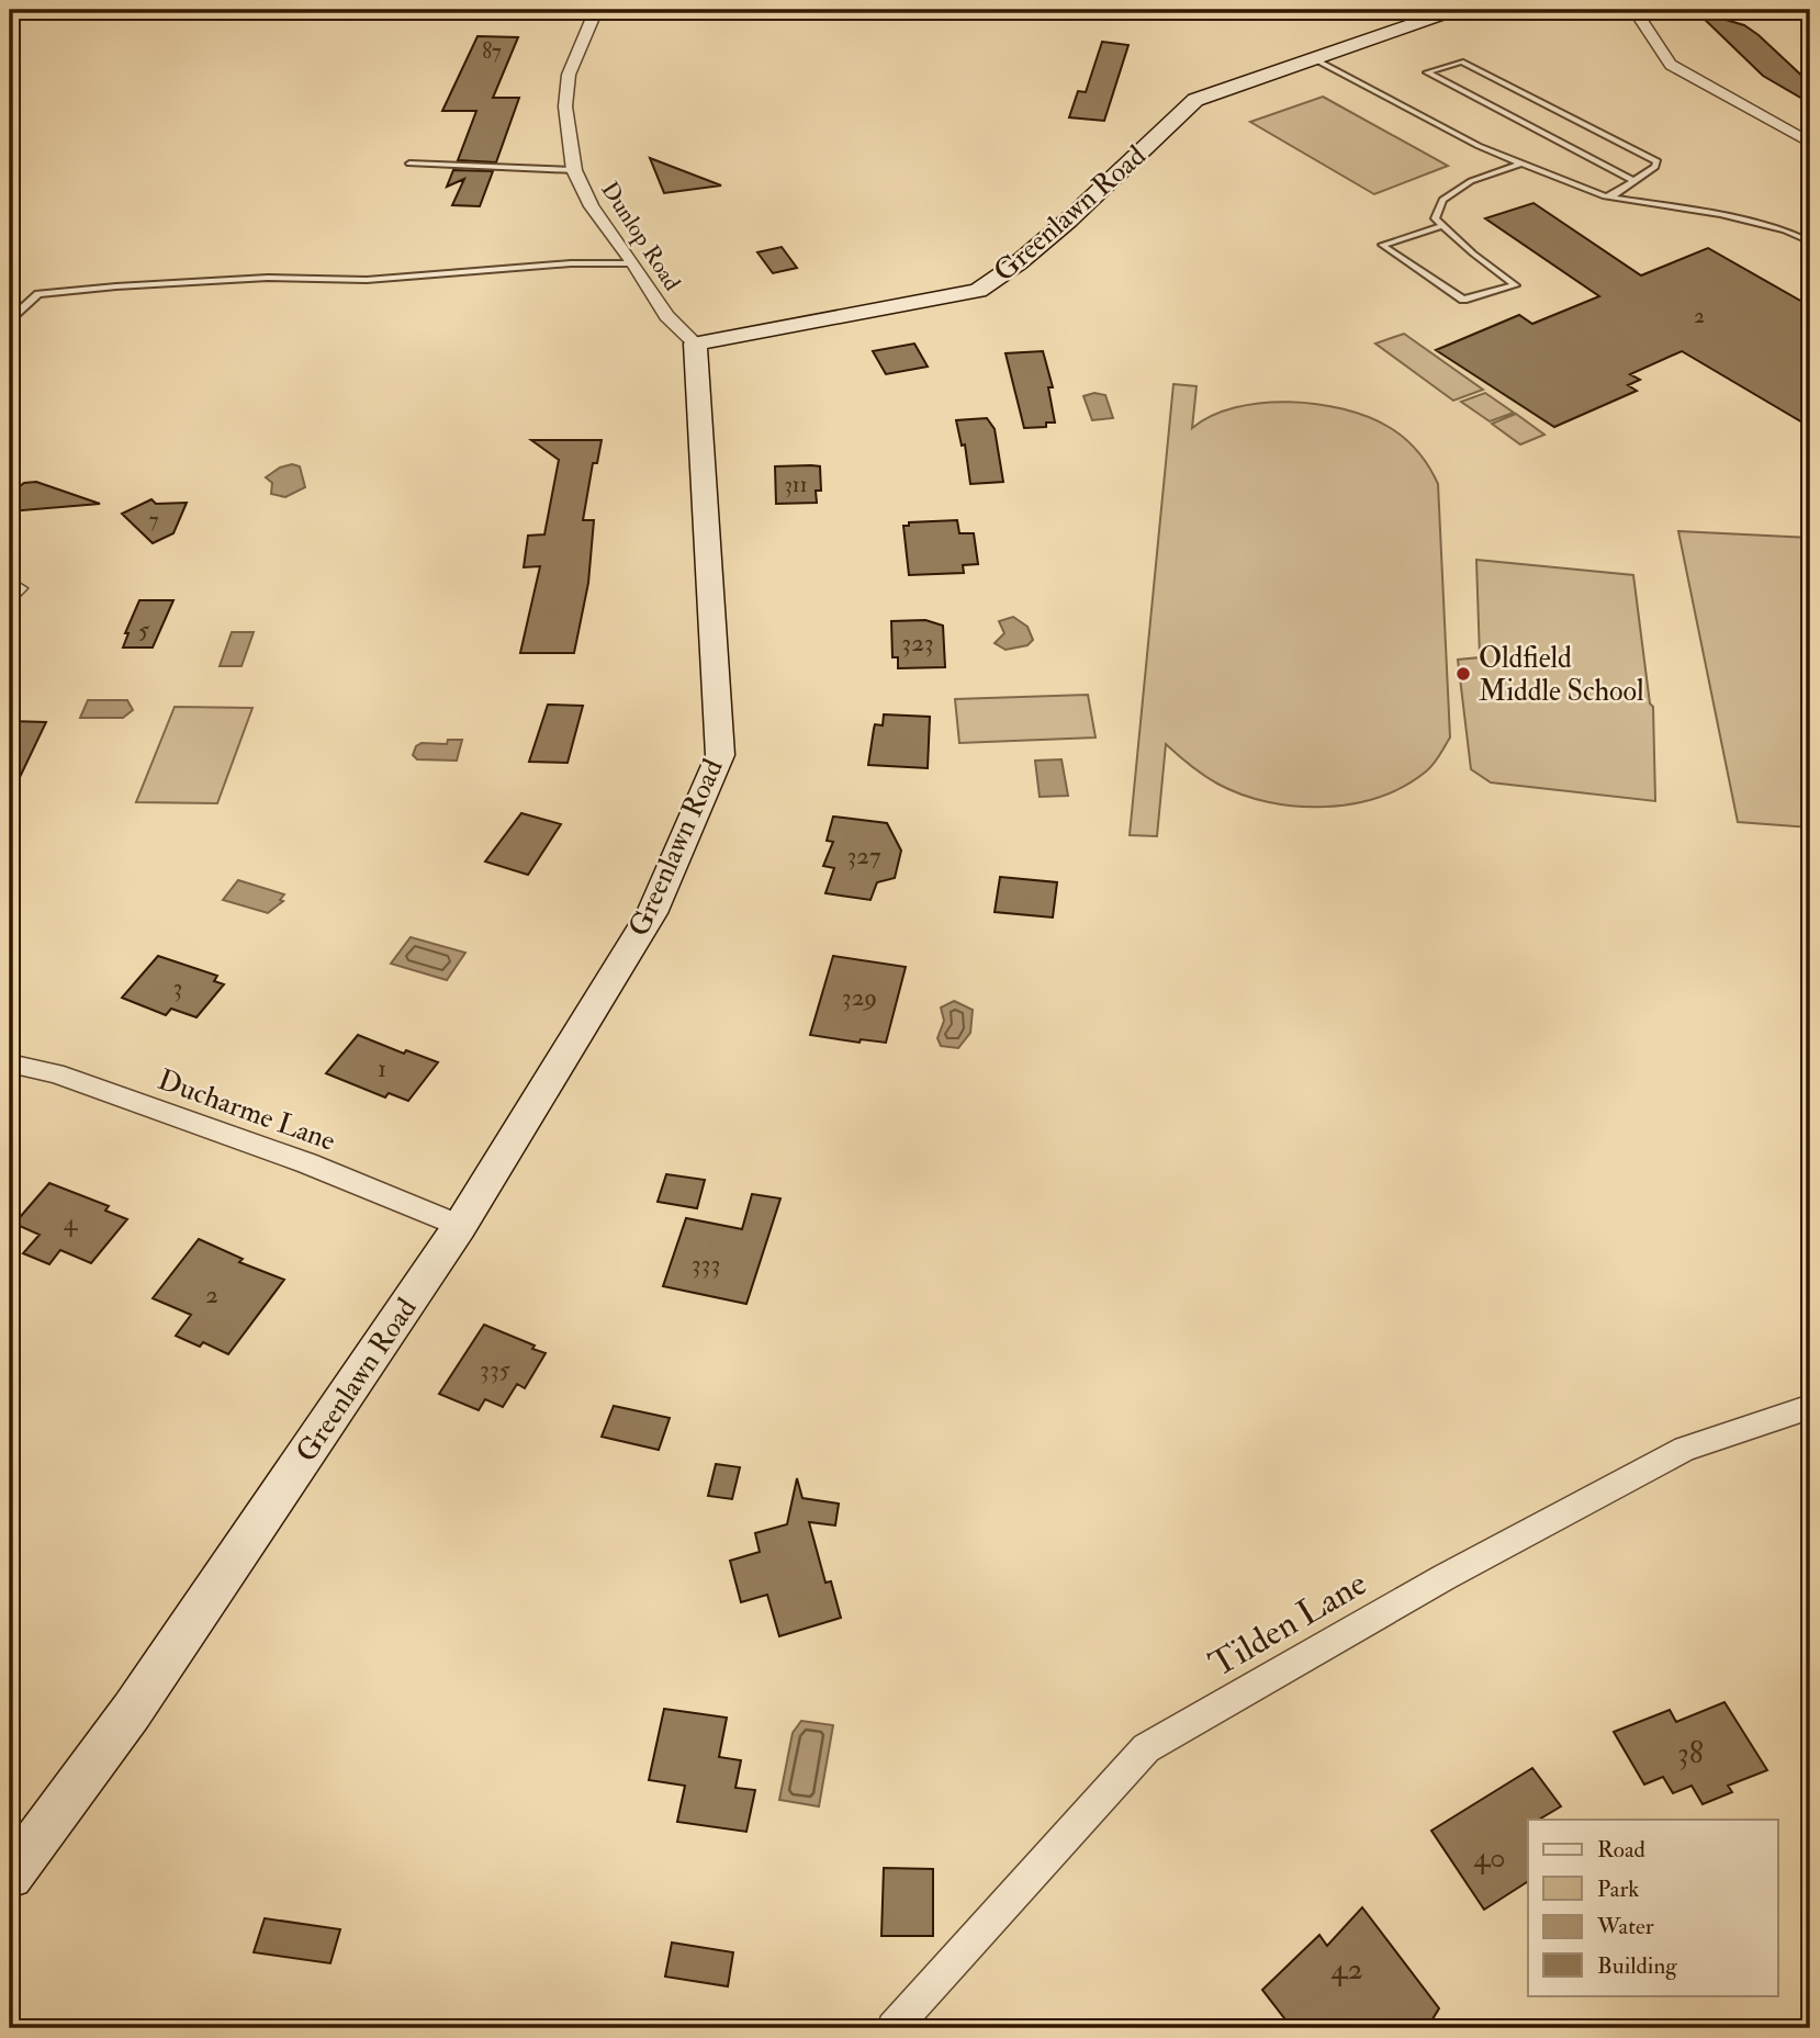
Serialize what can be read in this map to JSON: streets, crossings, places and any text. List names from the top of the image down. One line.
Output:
{"streets":{"main road":["Greenlawn Road"],"street":["Dunlop Road","Ducharme Lane","Tilden Lane"]},"crossings":[["Greenlawn Road","Dunlop Road"],["Greenlawn Road","Ducharme Lane"]],"places":["Oldfield Middle School"],"house_numbers":["87","2","311","7","5","323","327","3","329","1","4","333","2","335","38","40","42"],"legend":["Road","Park","Water","Building"]}
